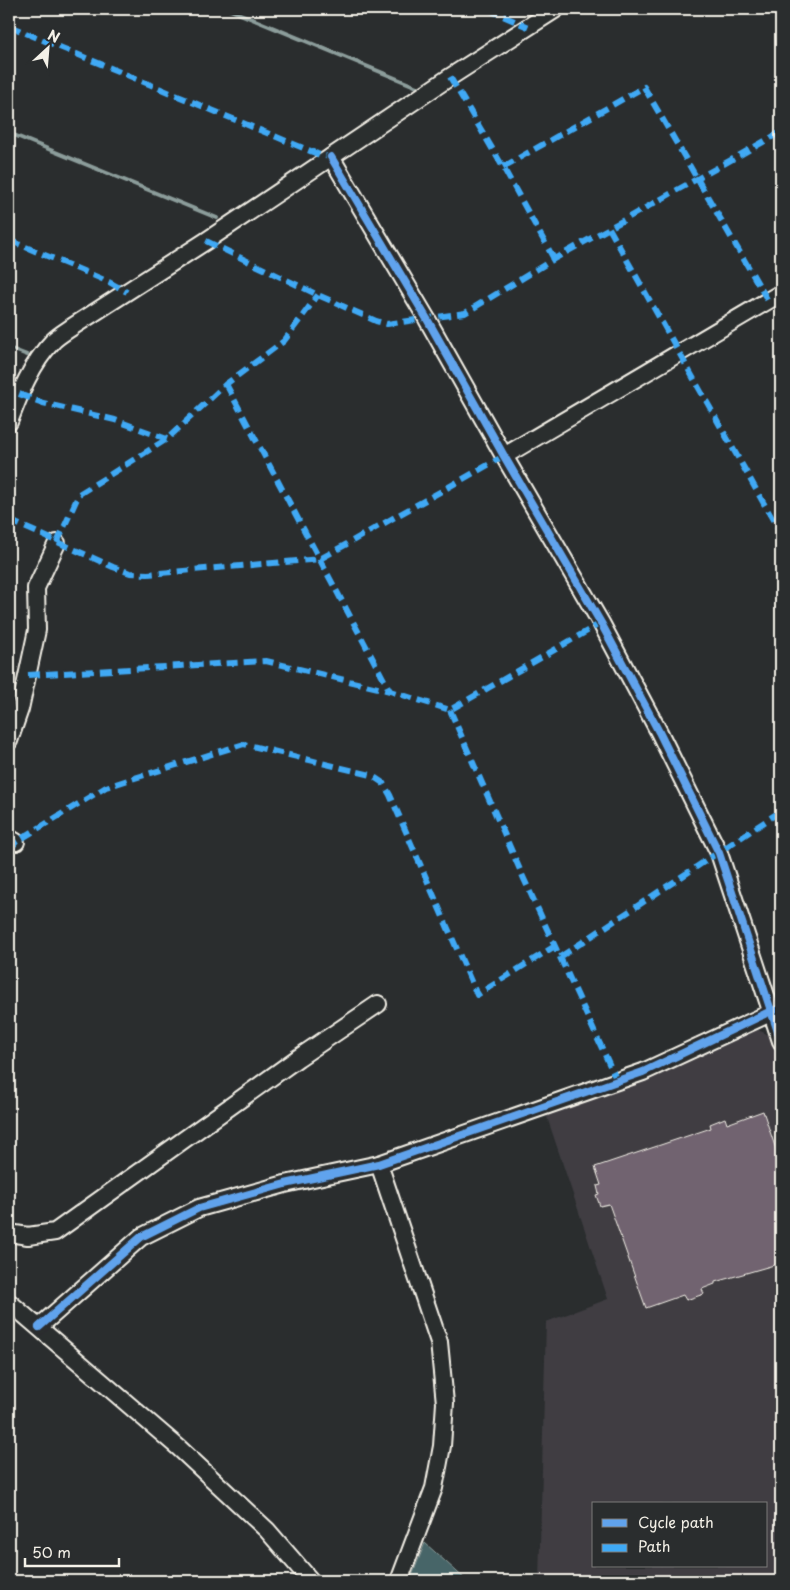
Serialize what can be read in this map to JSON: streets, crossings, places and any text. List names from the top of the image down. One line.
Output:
{"legend":["Cycle path","Path"],"scale_bar":"50 m","north":"top right"}
